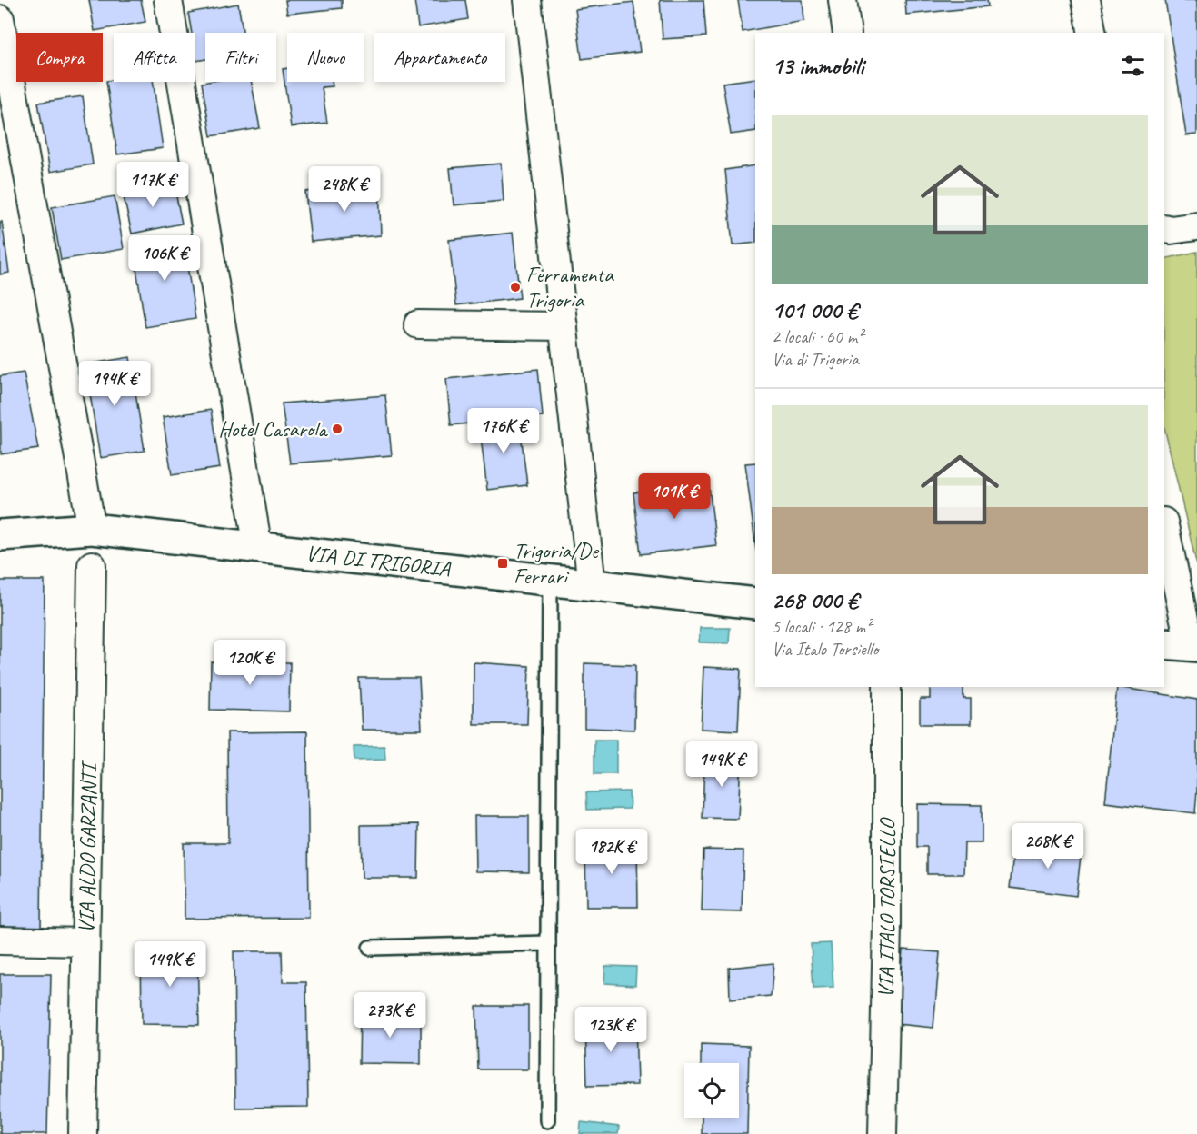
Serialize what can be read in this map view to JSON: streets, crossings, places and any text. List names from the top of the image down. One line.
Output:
{"streets":{"street":["VIA DI TRIGORIA","VIA ALDO GARZANTI","VIA ITALO TORSIELLO"]},"places":{"other":["Ferramenta Trigoria","Hotel Casarola"],"transit":["Trigoria/De Ferrari"]},"page":{"chip":["Compra","Affitta","Filtri","Nuovo","Appartamento"],"heading":"13 immobili","list":[{"name":"101 000 €","note":"2 locali · 60 m² · Via di Trigoria"},{"name":"268 000 €","note":"5 locali · 128 m² · Via Italo Torsiello"}],"price":["117K €","248K €","106K €","194K €","176K €","101K €","120K €","149K €","268K €","182K €","149K €","273K €","123K €"]}}
